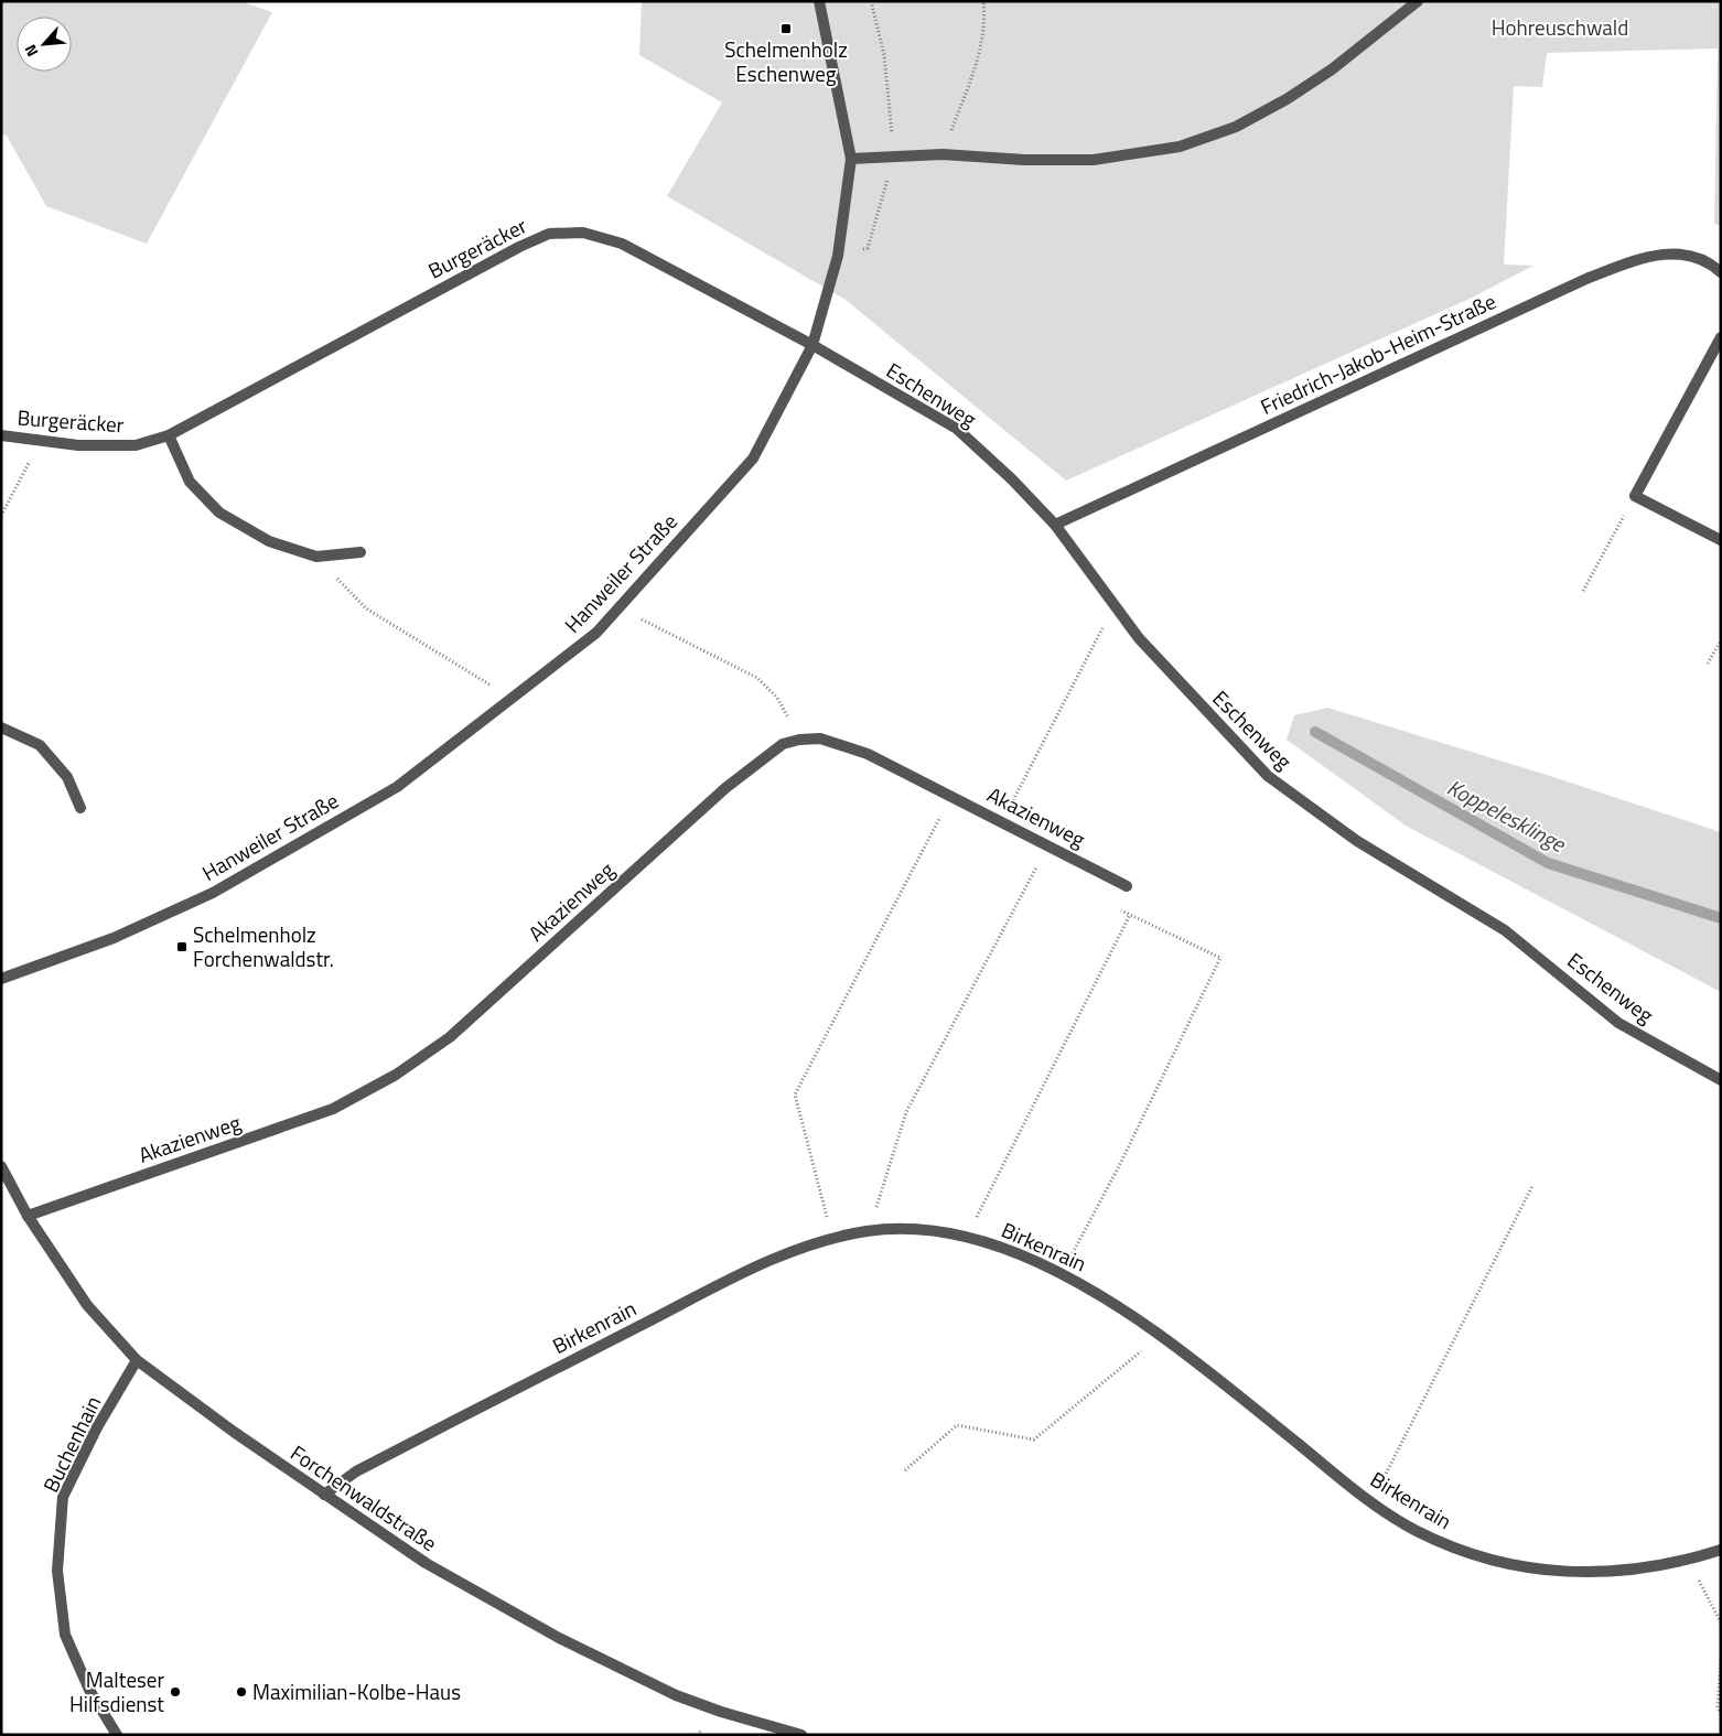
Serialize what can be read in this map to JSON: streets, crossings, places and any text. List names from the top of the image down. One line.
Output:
{"streets":{"street":["Burgeräcker","Friedrich-Jakob-Heim-Straße","Eschenweg","Hanweiler Straße","Akazienweg","Birkenrain","Buchenhain","Forchenwaldstraße"]},"crossings":[["Burgeräcker","Eschenweg"],["Burgeräcker","Hanweiler Straße"],["Friedrich-Jakob-Heim-Straße","Eschenweg"],["Eschenweg","Hanweiler Straße"],["Akazienweg","Forchenwaldstraße"],["Birkenrain","Forchenwaldstraße"],["Buchenhain","Forchenwaldstraße"]],"water":["Koppelesklinge"],"parks":["Hohreuschwald"],"places":{"transit":["Schelmenholz Eschenweg","Schelmenholz Forchenwaldstr."],"other":["Malteser Hilfsdienst","Maximilian-Kolbe-Haus"]},"north":"bottom left"}
